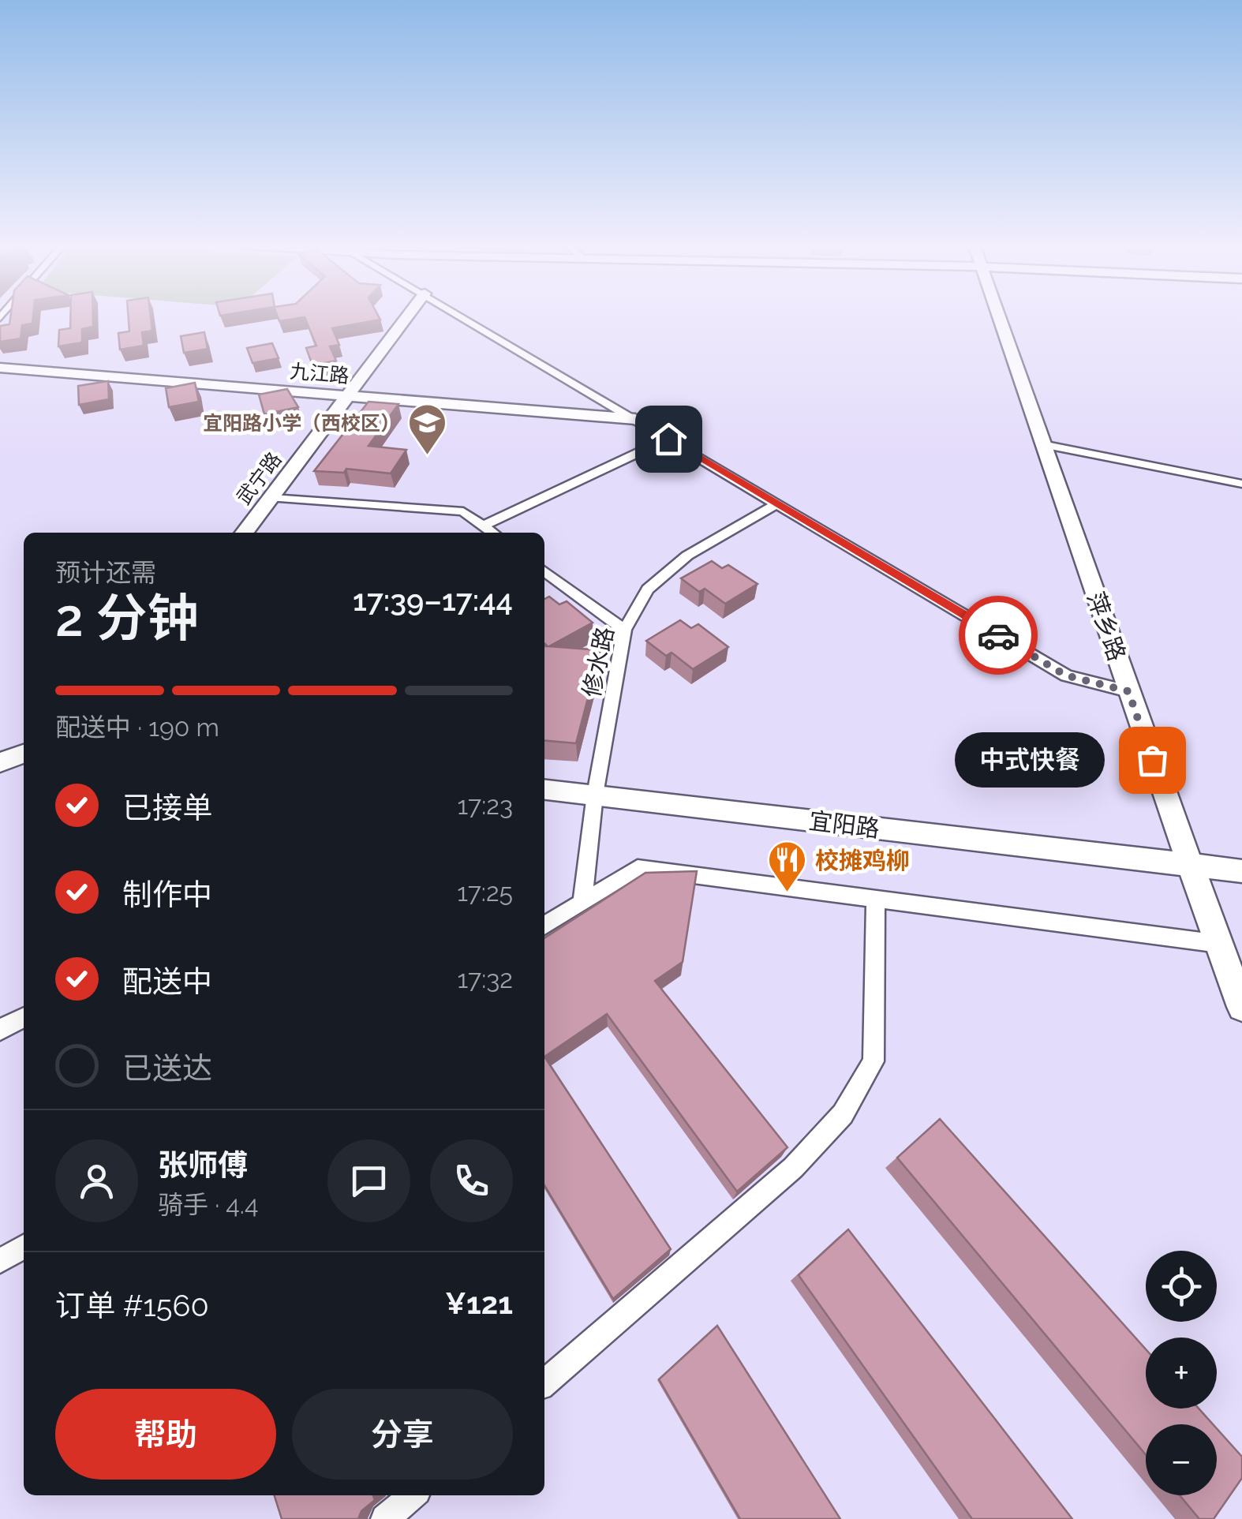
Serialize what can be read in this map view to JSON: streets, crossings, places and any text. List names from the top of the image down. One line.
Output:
{"streets":{"main road":["九江路","武宁路","萍乡路","宜阳路"],"street":["修水路"]},"crossings":[["九江路","武宁路"],["萍乡路","宜阳路"],["修水路","宜阳路"]],"places":{"school or university":["宜阳路小学（西校区）"],"other":["中式快餐"],"restaurant":["校摊鸡柳"]},"page":{"heading":["2 分钟","预计还需","17:39–17:44"],"panel":["张师傅","骑手 · 4.4","订单 #1560","¥121"],"bar":"配送中 · 190 m","bubble":"中式快餐","list":[["已接单","17:23"],["制作中","17:25"],["配送中","17:32"],"已送达"],"map_buttons":["+","−"],"buttons":["帮助","分享"]}}
